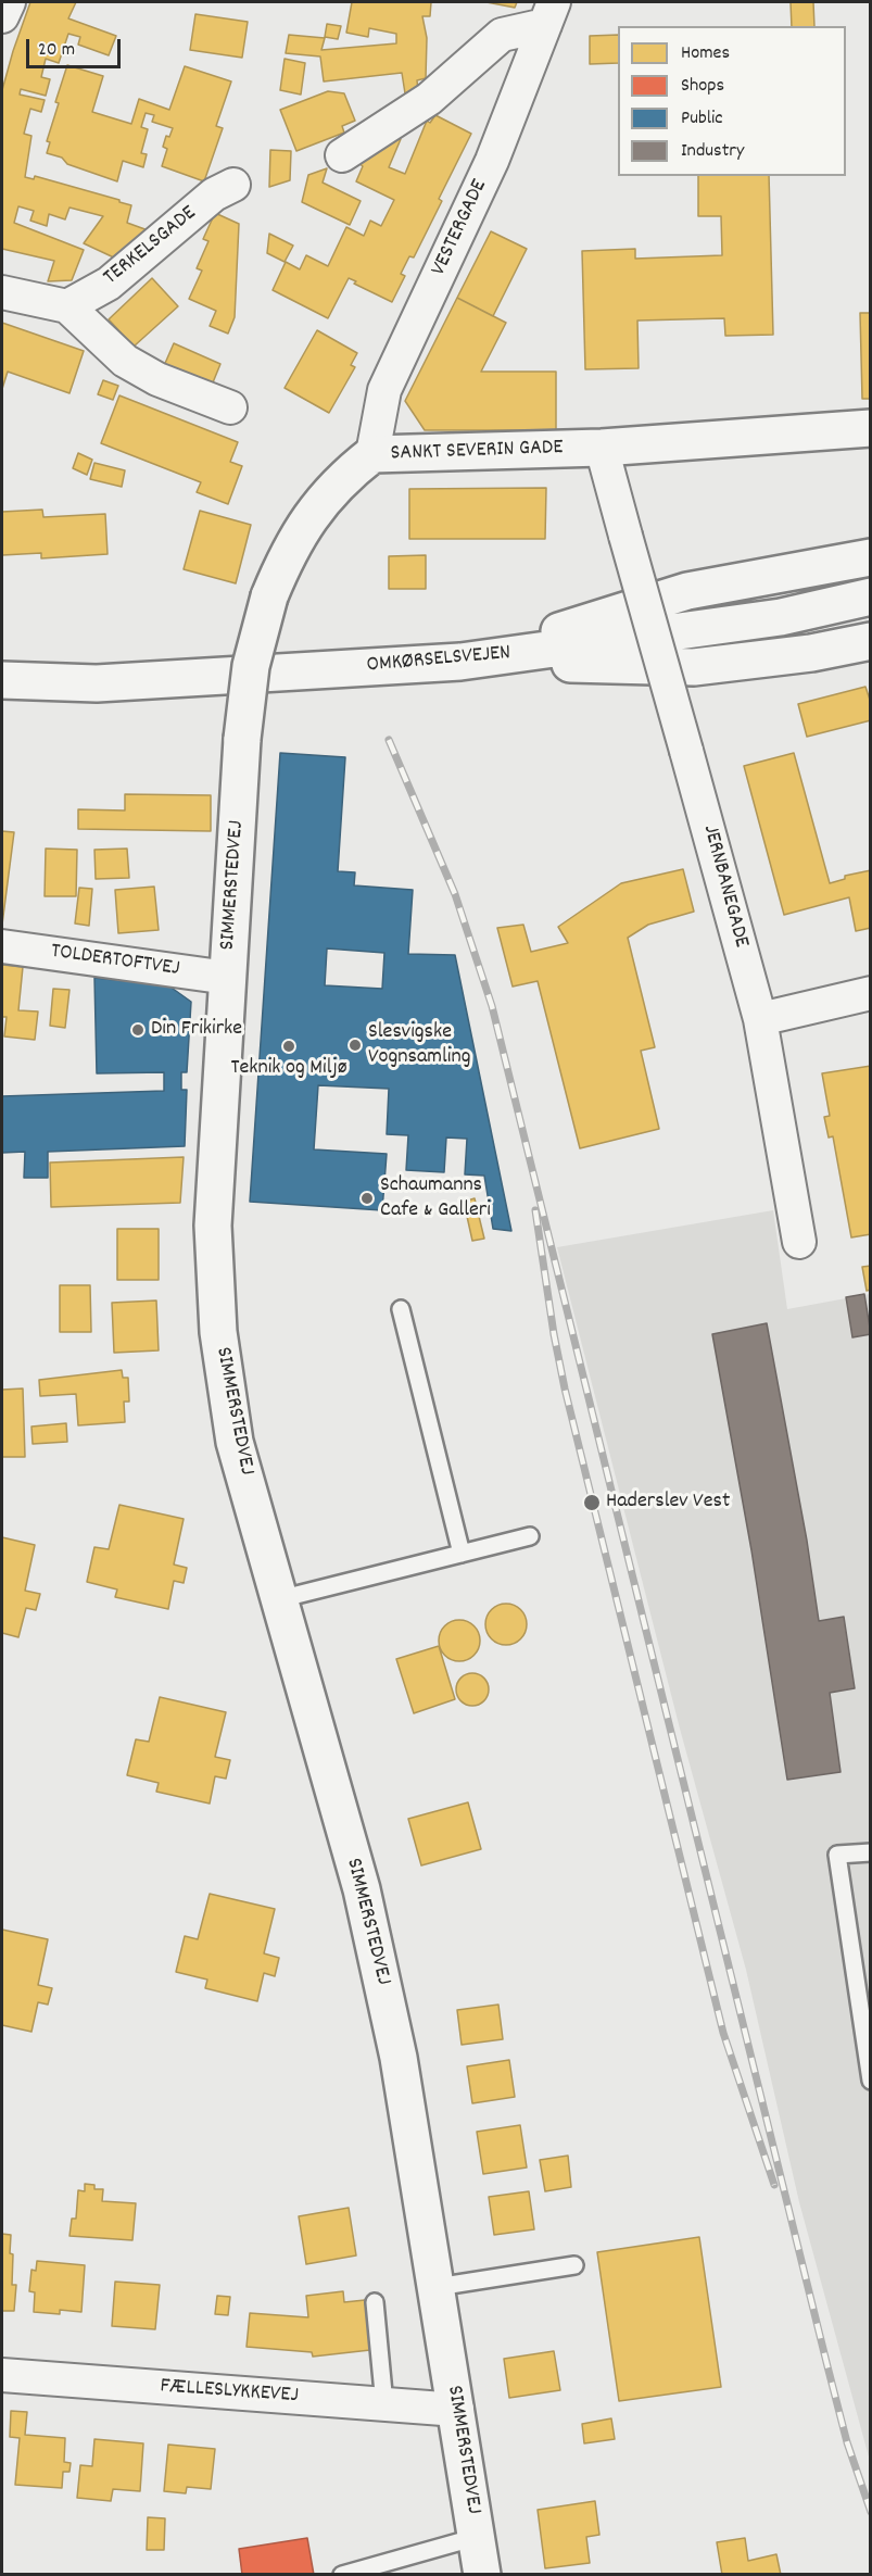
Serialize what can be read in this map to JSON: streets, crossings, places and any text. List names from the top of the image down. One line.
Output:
{"streets":{"street":["VESTERGADE","TERKELSGADE","SANKT SEVERIN GADE","OMKØRSELSVEJEN","SIMMERSTEDVEJ","JERNBANEGADE","TOLDERTOFTVEJ","FÆLLESLYKKEVEJ"]},"crossings":[["VESTERGADE","SANKT SEVERIN GADE"],["SANKT SEVERIN GADE","SIMMERSTEDVEJ"],["SANKT SEVERIN GADE","JERNBANEGADE"],["SIMMERSTEDVEJ","TOLDERTOFTVEJ"],["SIMMERSTEDVEJ","FÆLLESLYKKEVEJ"]],"places":["Din Frikirke","Slesvigske Vognsamling","Teknik og Miljø","Schaumanns Cafe & Galleri","Haderslev Vest"],"legend":["Homes","Shops","Public","Industry"],"scale_bar":"20 m"}
